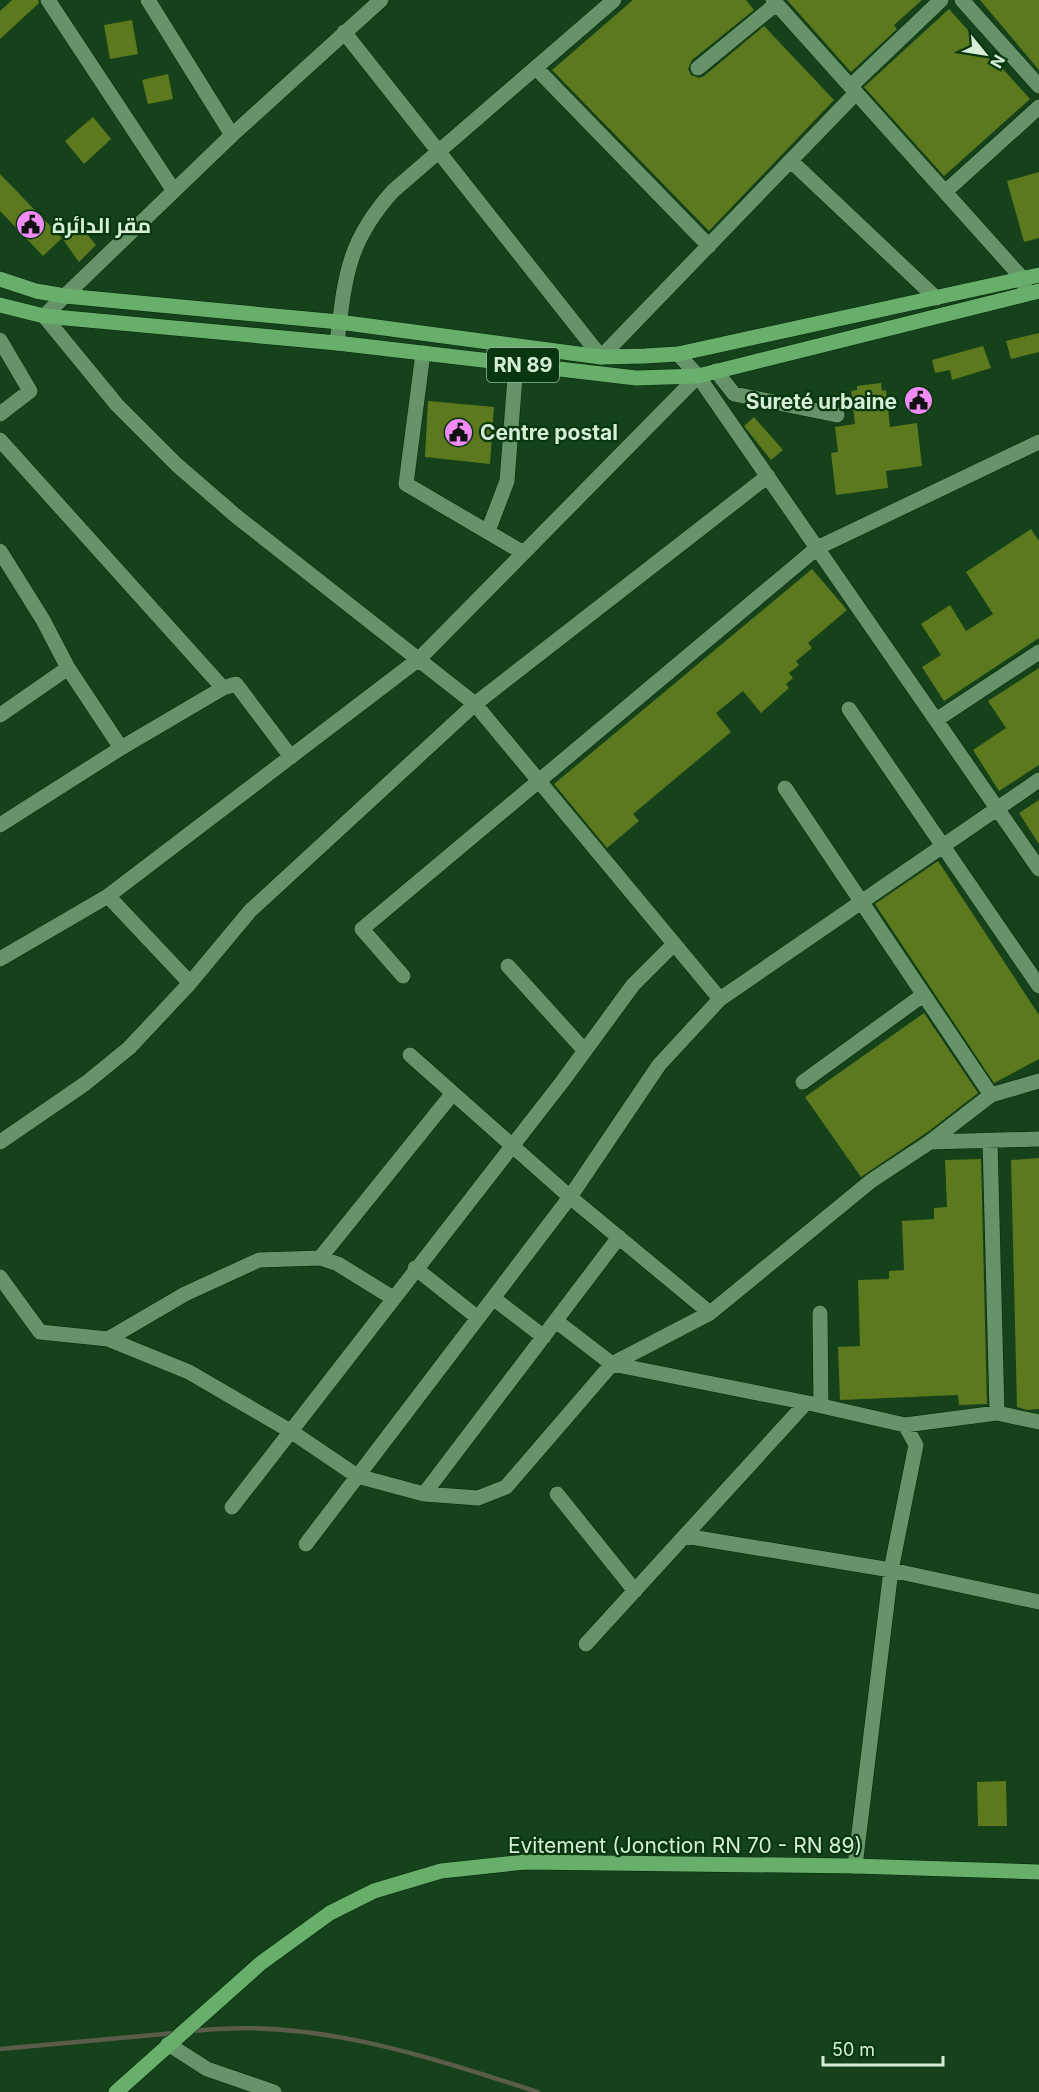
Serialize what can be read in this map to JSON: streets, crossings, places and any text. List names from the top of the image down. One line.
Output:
{"streets":{"main road":["RN 89","Evitement (Jonction RN 70 - RN 89)"]},"places":{"public building":["مقر الدائرة","Sureté urbaine","Centre postal"]},"scale_bar":"50 m","north":"bottom right"}
